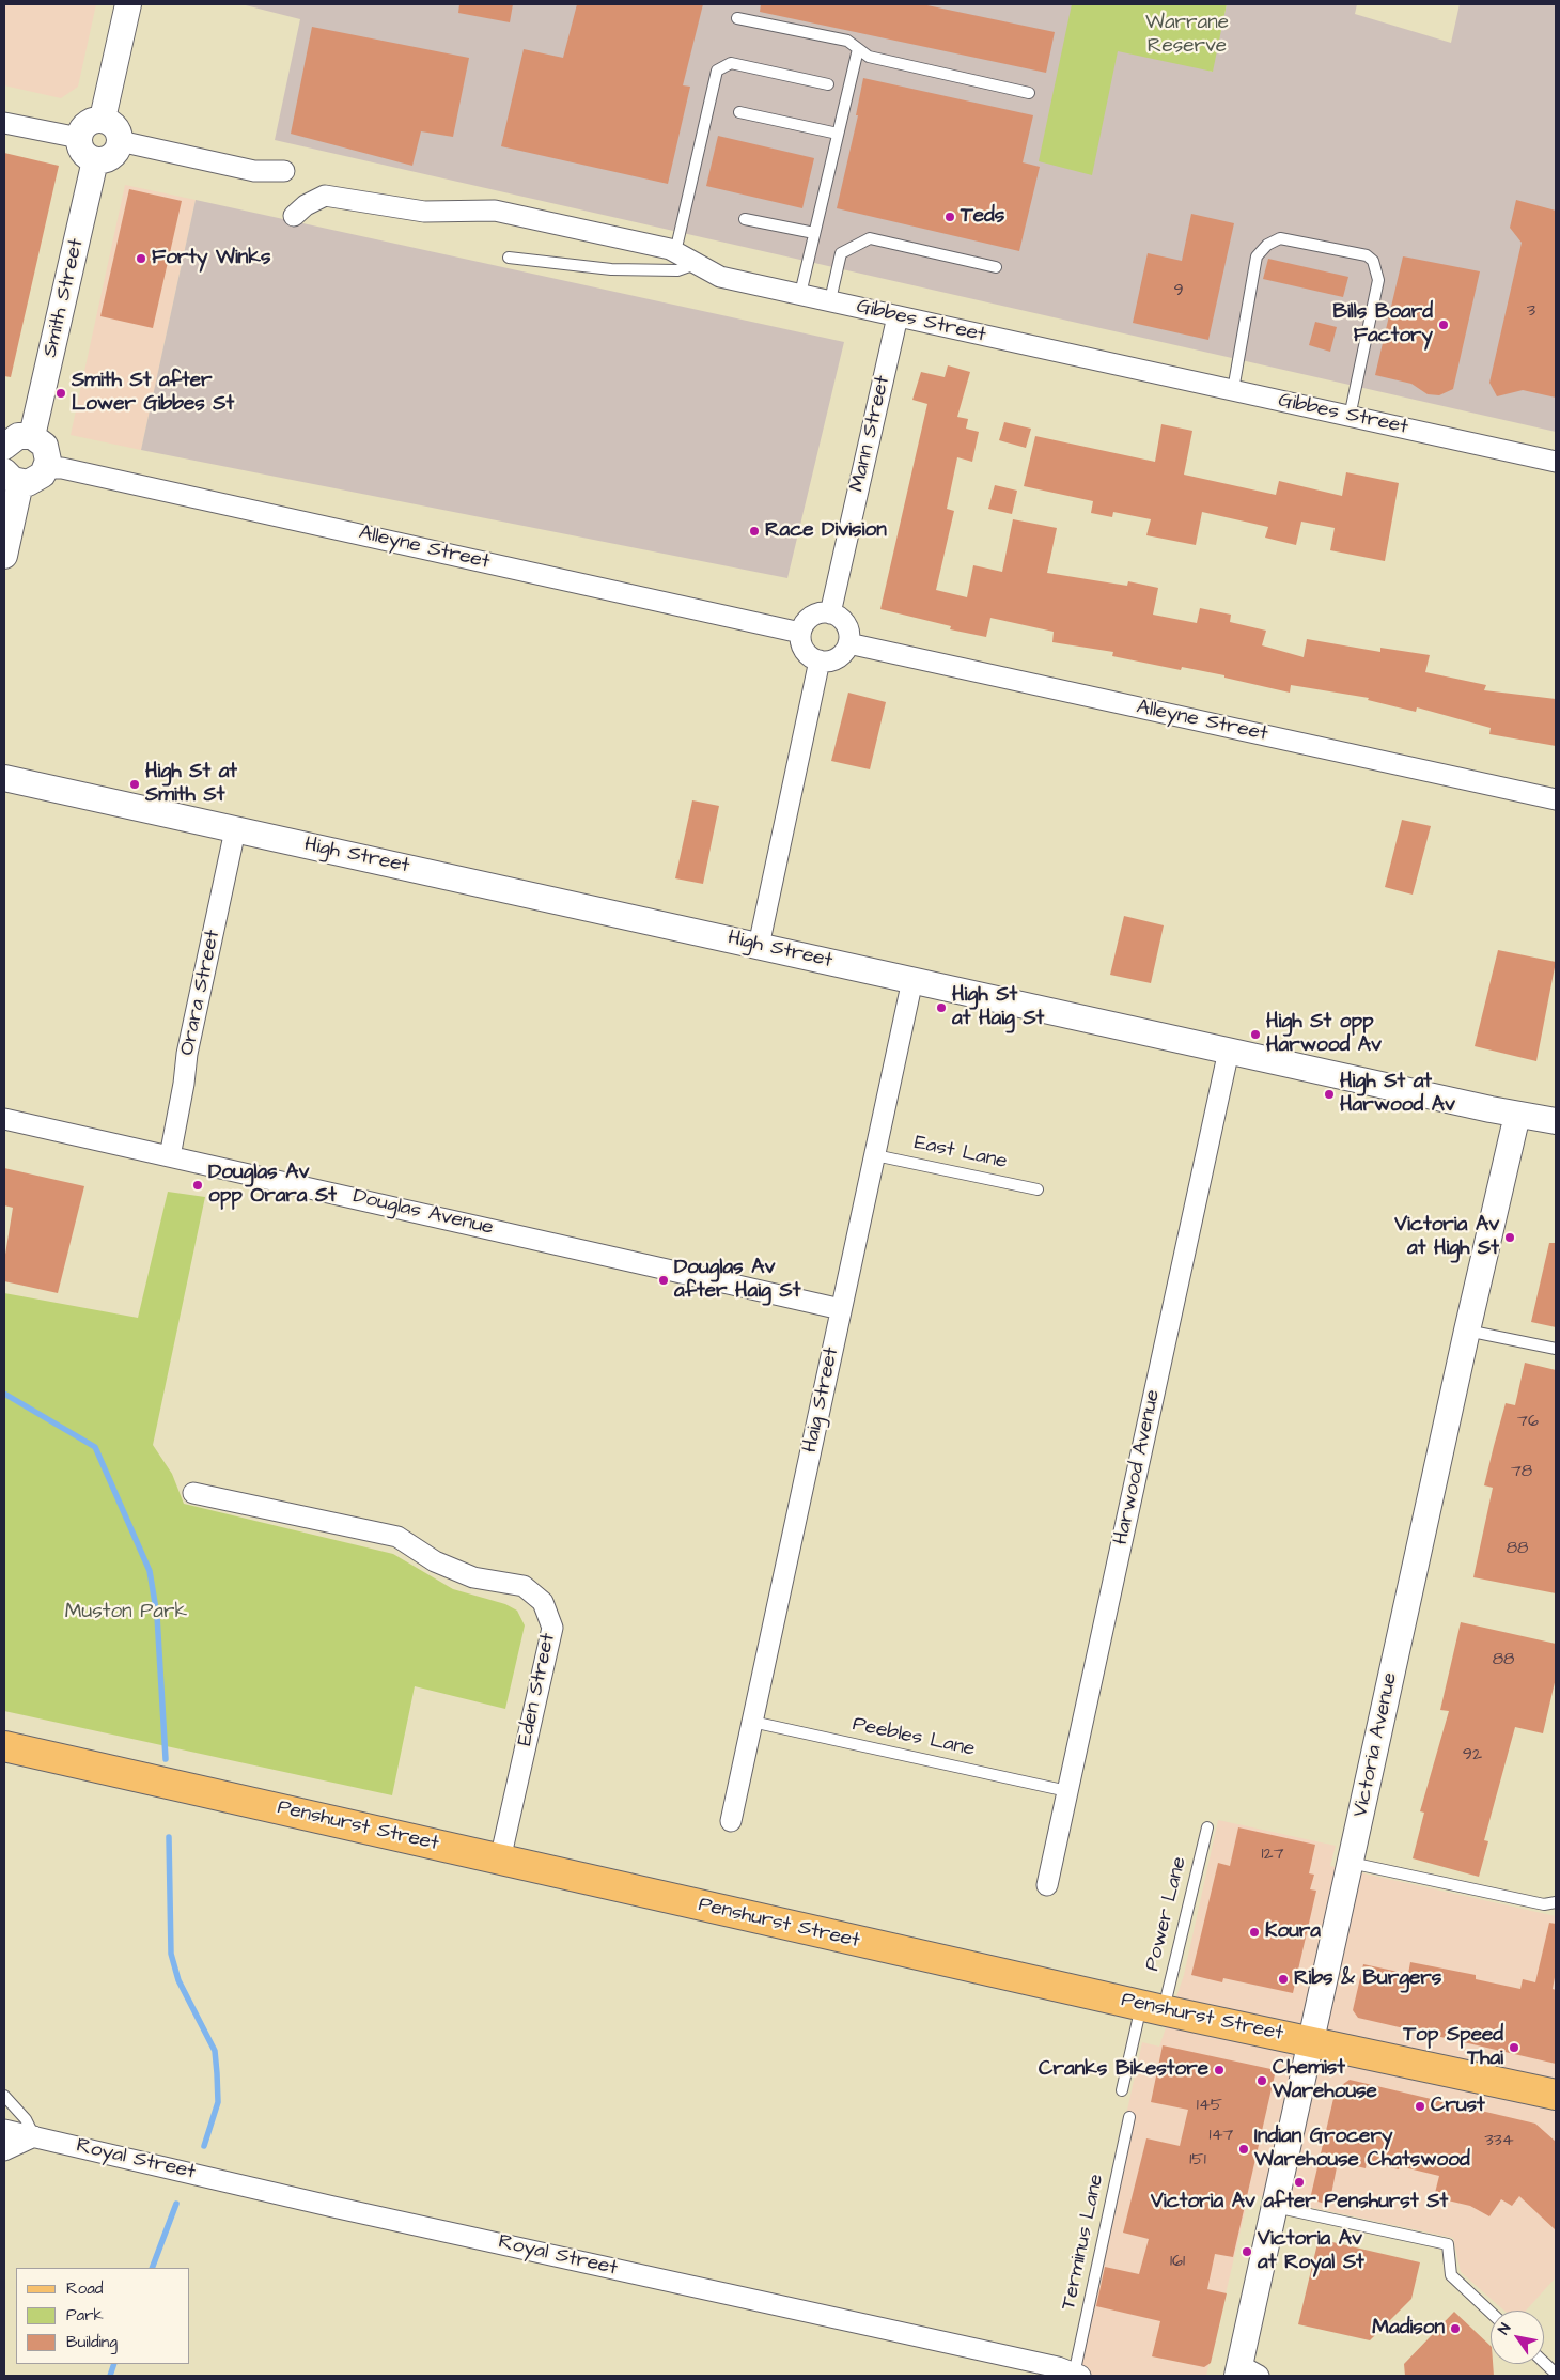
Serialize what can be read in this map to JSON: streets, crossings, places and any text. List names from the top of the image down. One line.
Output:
{"streets":{"main road":["Penshurst Street"],"street":["Smith Street","Gibbes Street","Mann Street","Alleyne Street","High Street","Orara Street","Douglas Avenue","Haig Street","Harwood Avenue","Eden Street","Victoria Avenue","Royal Street"],"lane":["East Lane","Peebles Lane","Power Lane","Terminus Lane"]},"crossings":[["Gibbes Street","Mann Street"],["Mann Street","Alleyne Street"],["High Street","Orara Street"],["High Street","Haig Street"],["High Street","Harwood Avenue"],["High Street","Victoria Avenue"],["Orara Street","Douglas Avenue"],["East Lane","Haig Street"],["Douglas Avenue","Haig Street"],["Haig Street","Peebles Lane"],["Harwood Avenue","Peebles Lane"],["Eden Street","Penshurst Street"],["Victoria Avenue","Penshurst Street"],["Penshurst Street","Power Lane"],["Royal Street","Terminus Lane"]],"parks":["Warrane Reserve","Muston Park"],"places":["Teds","Forty Winks","Bills Board Factory","Smith St after Lower Gibbes St","Race Division","High St at Smith St","High St at Haig St","High St opp Harwood Av","High St at Harwood Av","Douglas Av opp Orara St","Victoria Av at High St","Douglas Av after Haig St","Koura","Ribs & Burgers","Top Speed Thai","Cranks Bikestore","Chemist Warehouse","Crust","Indian Grocery Warehouse Chatswood","Victoria Av after Penshurst St","Victoria Av at Royal St","Madison"],"house_numbers":["9","3","76","78","88","88","92","127","145","147","334","151","161"],"legend":["Road","Park","Building"],"north":"top left"}
